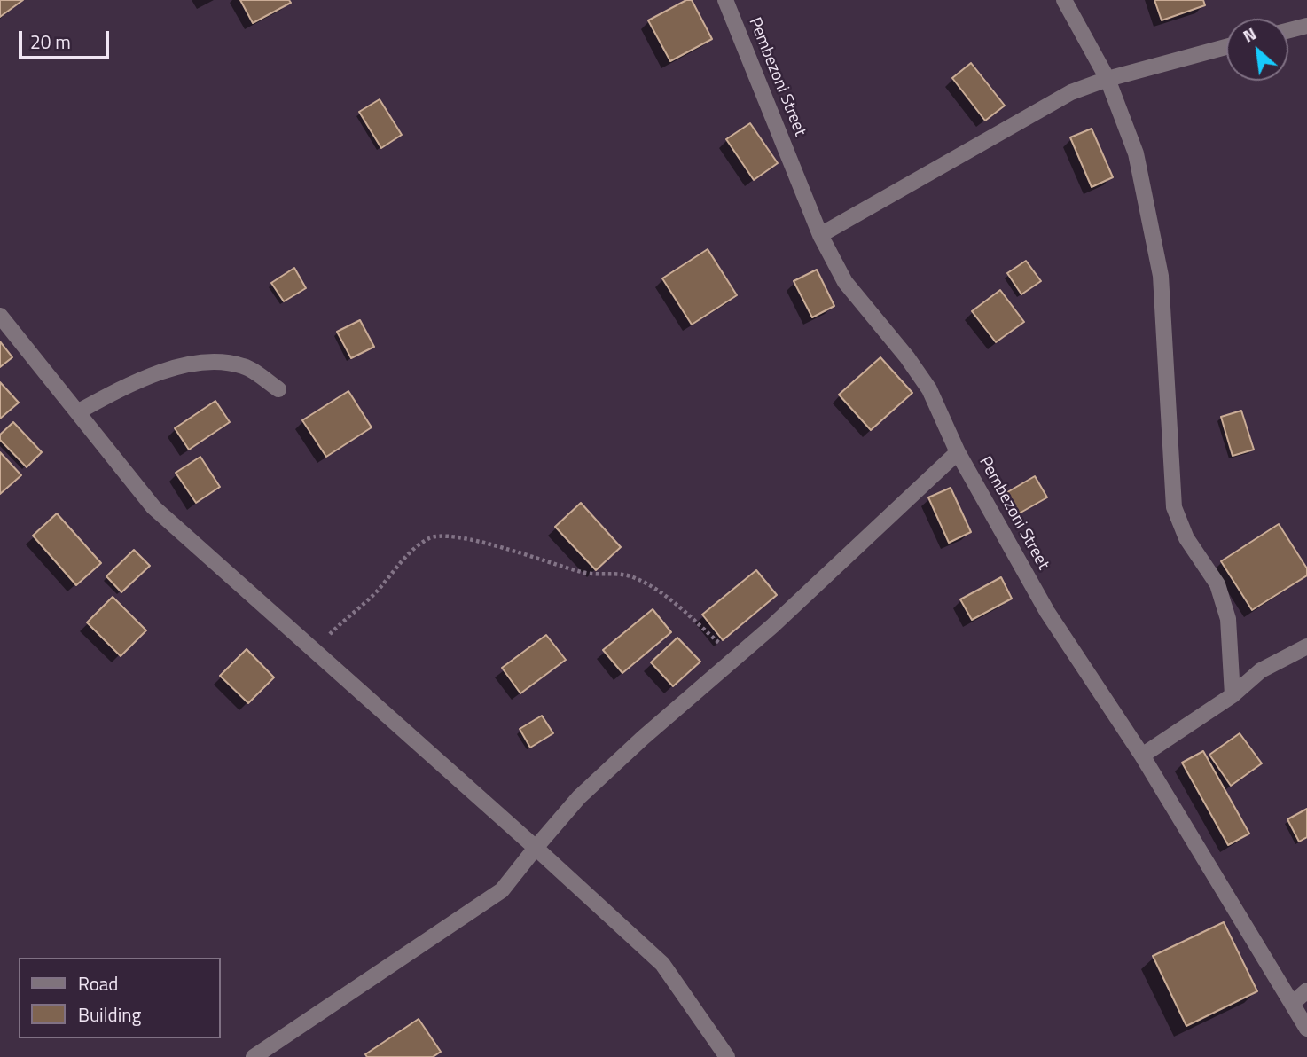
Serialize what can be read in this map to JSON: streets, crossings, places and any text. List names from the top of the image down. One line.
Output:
{"streets":{"street":["Pembezoni Street"]},"legend":["Road","Building"],"scale_bar":"20 m","north":"top left"}
